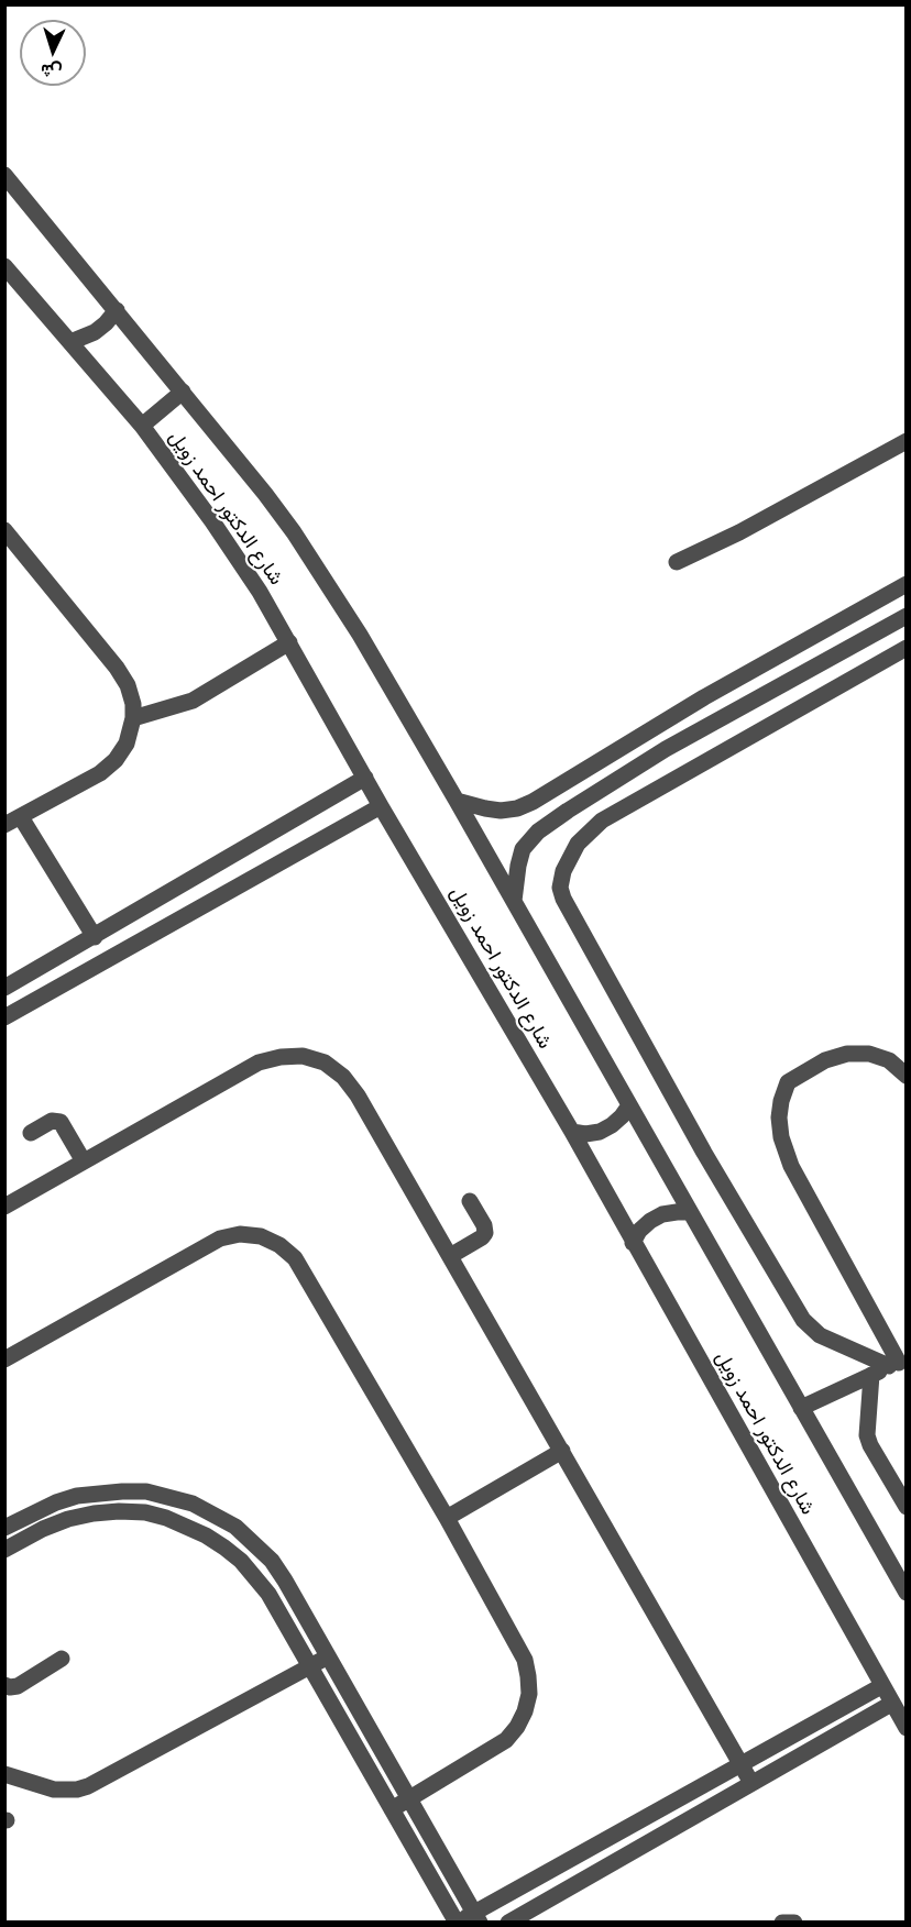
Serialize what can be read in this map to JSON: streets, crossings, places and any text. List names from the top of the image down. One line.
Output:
{"streets":{"street":["شارع الدكتور احمد زويل"]},"north":"bottom"}
